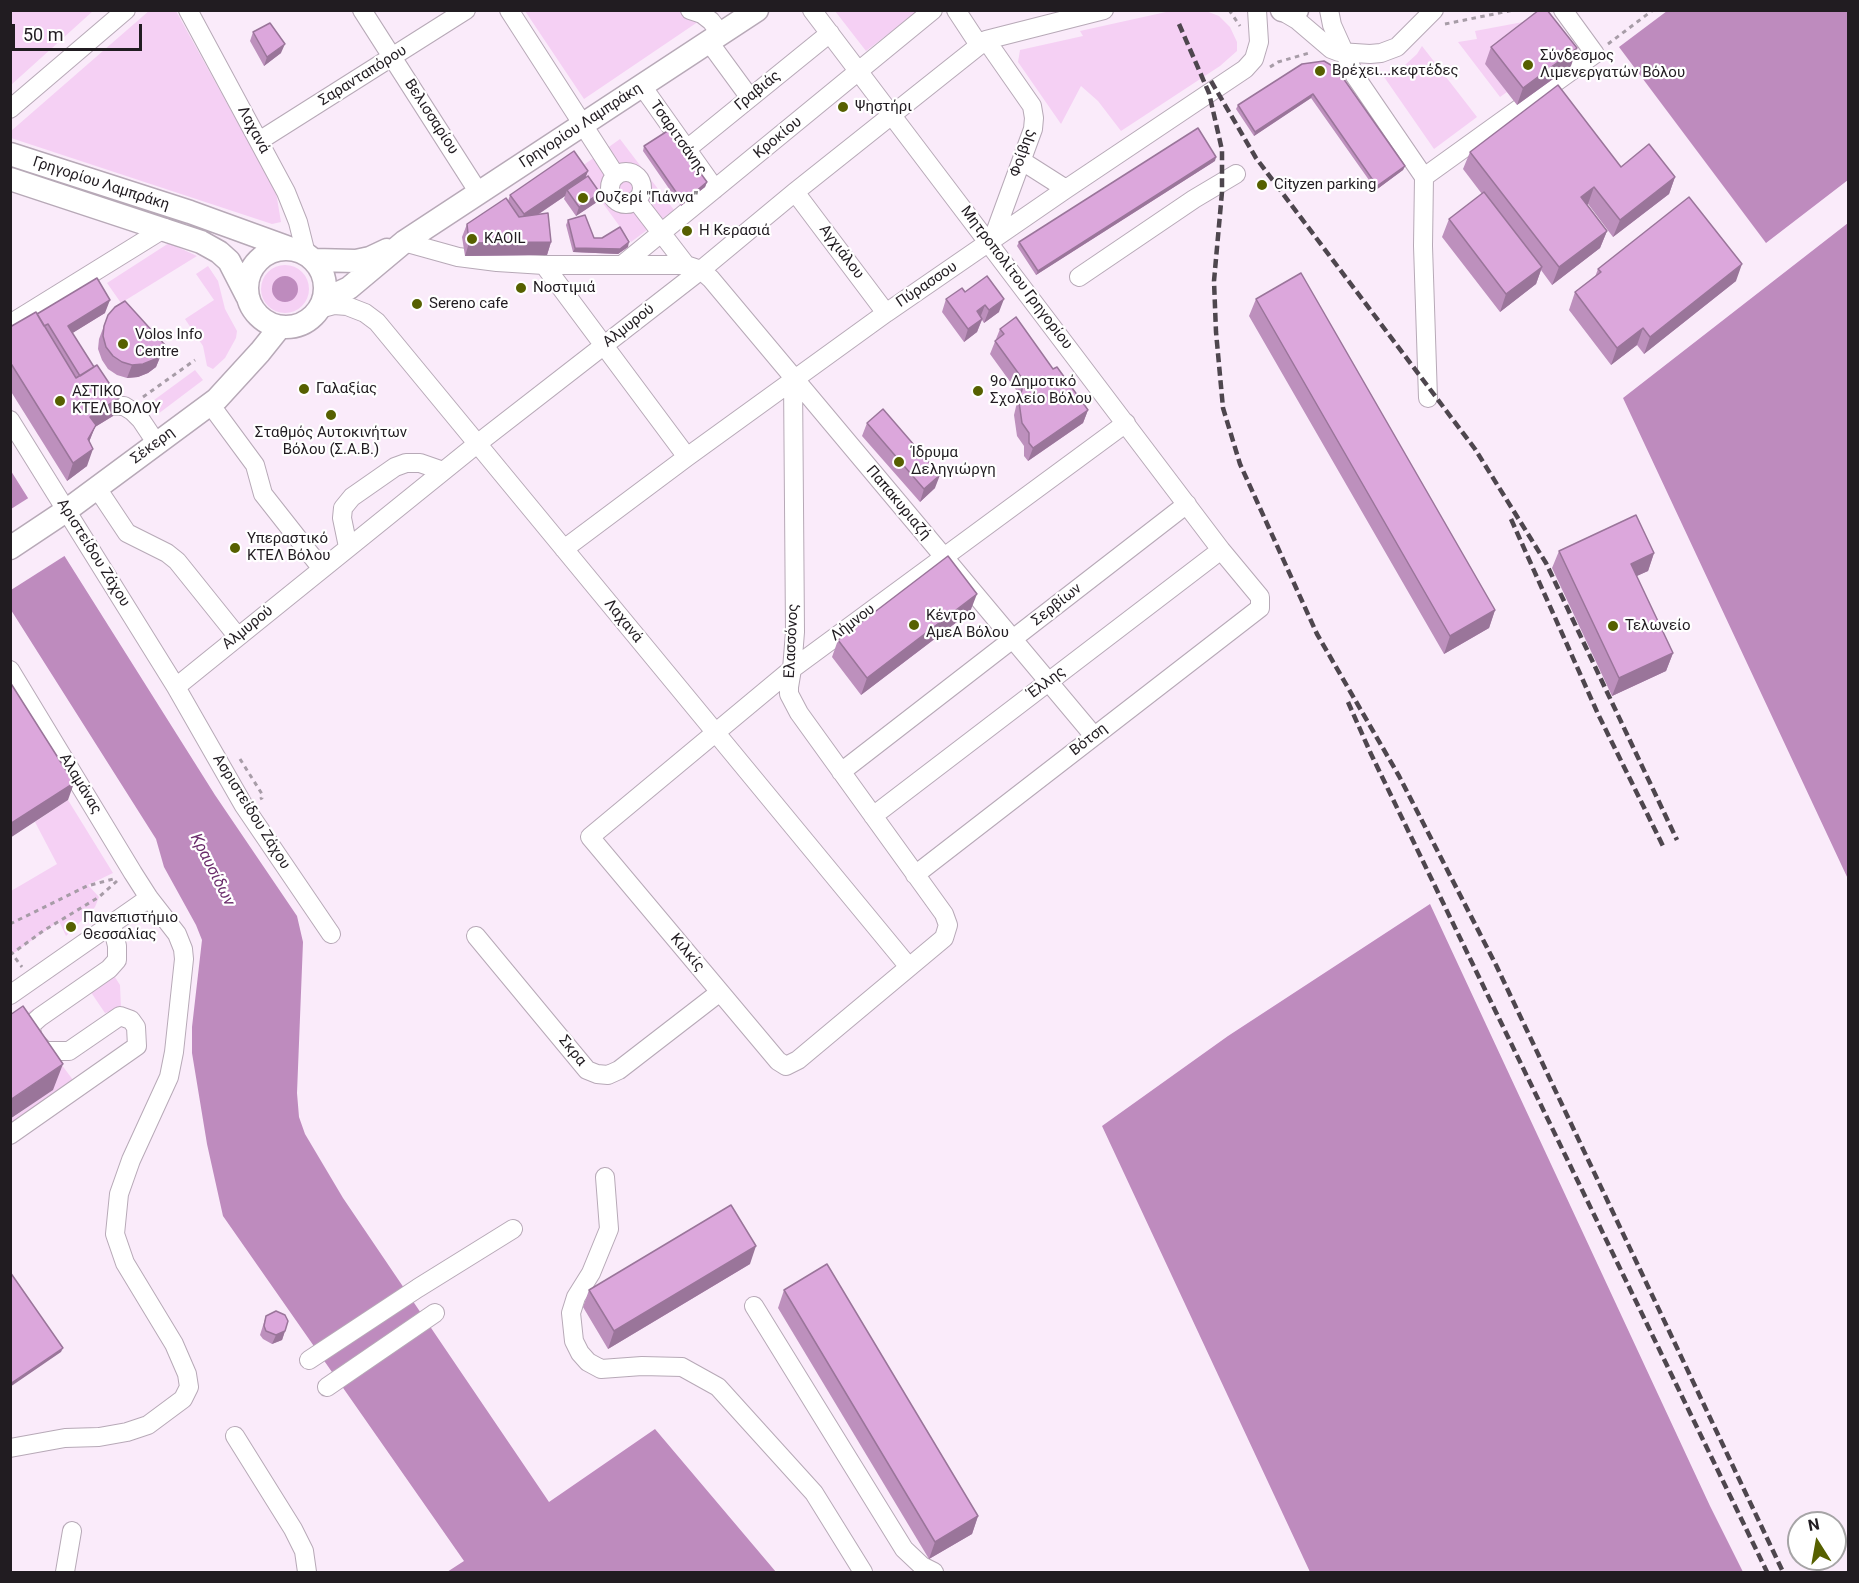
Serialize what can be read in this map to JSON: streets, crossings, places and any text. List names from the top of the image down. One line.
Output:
{"streets":{"main road":["Γρηγορίου Λαμπράκη","Σέκερη"],"street":["Σαρανταπόρου","Γραβιάς","Βελισσαρίου","Λαχανά","Τσαριτσάνης","Κροκίου","Φοίβης","Αγχιάλου","Μητροπολίτου Γρηγορίου","Πύρασσου","Αλμυρού","Παπακυριαζή","Αριστείδου Ζάχου","Σερβίων","Λήμνου","Ελασσόνος","Έλλης","Βότση","Αλαμάνας","Ασριστείδου Ζάχου","Κιλκίς","Σκρα"]},"crossings":[["Σαρανταπόρου","Βελισσαρίου"],["Σαρανταπόρου","Λαχανά"],["Γραβιάς","Τσαριτσάνης"],["Γραβιάς","Μητροπολίτου Γρηγορίου"],["Βελισσαρίου","Γρηγορίου Λαμπράκη"],["Γρηγορίου Λαμπράκη","Λαχανά"],["Γρηγορίου Λαμπράκη","Τσαριτσάνης"],["Γρηγορίου Λαμπράκη","Σέκερη"],["Γρηγορίου Λαμπράκη","Παπακυριαζή"],["Λαχανά","Πύρασσου"],["Λαχανά","Αλμυρού"],["Λαχανά","Σέκερη"],["Λαχανά","Λήμνου"],["Λαχανά","Ελασσόνος"],["Λαχανά","Κιλκίς"],["Τσαριτσάνης","Κροκίου"],["Κροκίου","Μητροπολίτου Γρηγορίου"],["Κροκίου","Παπακυριαζή"],["Φοίβης","Μητροπολίτου Γρηγορίου"],["Φοίβης","Πύρασσου"],["Φοίβης","Αλμυρού"],["Αγχιάλου","Πύρασσου"],["Αγχιάλου","Αλμυρού"],["Μητροπολίτου Γρηγορίου","Πύρασσου"],["Μητροπολίτου Γρηγορίου","Αλμυρού"],["Μητροπολίτου Γρηγορίου","Σερβίων"],["Μητροπολίτου Γρηγορίου","Λήμνου"],["Μητροπολίτου Γρηγορίου","Έλλης"],["Μητροπολίτου Γρηγορίου","Βότση"],["Πύρασσου","Παπακυριαζή"],["Πύρασσου","Ελασσόνος"],["Αλμυρού","Παπακυριαζή"],["Αλμυρού","Αριστείδου Ζάχου"],["Αλμυρού","Ασριστείδου Ζάχου"],["Σέκερη","Αριστείδου Ζάχου"],["Παπακυριαζή","Σερβίων"],["Παπακυριαζή","Λήμνου"],["Παπακυριαζή","Ελασσόνος"],["Παπακυριαζή","Έλλης"],["Παπακυριαζή","Βότση"],["Αριστείδου Ζάχου","Ασριστείδου Ζάχου"],["Σερβίων","Ελασσόνος"],["Λήμνου","Ελασσόνος"],["Λήμνου","Κιλκίς"],["Ελασσόνος","Έλλης"],["Ελασσόνος","Βότση"],["Ελασσόνος","Κιλκίς"],["Κιλκίς","Σκρα"]],"water":["Κραυσίδων"],"places":["Σύνδεσμος Λιμενεργατών Βόλου","Βρέχει...κεφτέδες","Ψηστήρι","Cityzen parking","Ουζερί \"Γιάννα\"","Η Κερασιά","KAOIL","Νοστιμιά","Sereno cafe","Volos Info Centre","Γαλαξίας","9ο Δημοτικό Σχολείο Βόλου","ΑΣΤΙΚΟ ΚΤΕΛ ΒΟΛΟΥ","Σταθμός Αυτοκινήτων Βόλου (Σ.Α.Β.)","Ίδρυμα Δεληγιώργη","Υπεραστικό ΚΤΕΛ Βόλου","Κέντρο ΑμεΑ Βόλου","Τελωνείο","Πανεπιστήμιο Θεσσαλίας"],"scale_bar":"50 m","north":"top"}
